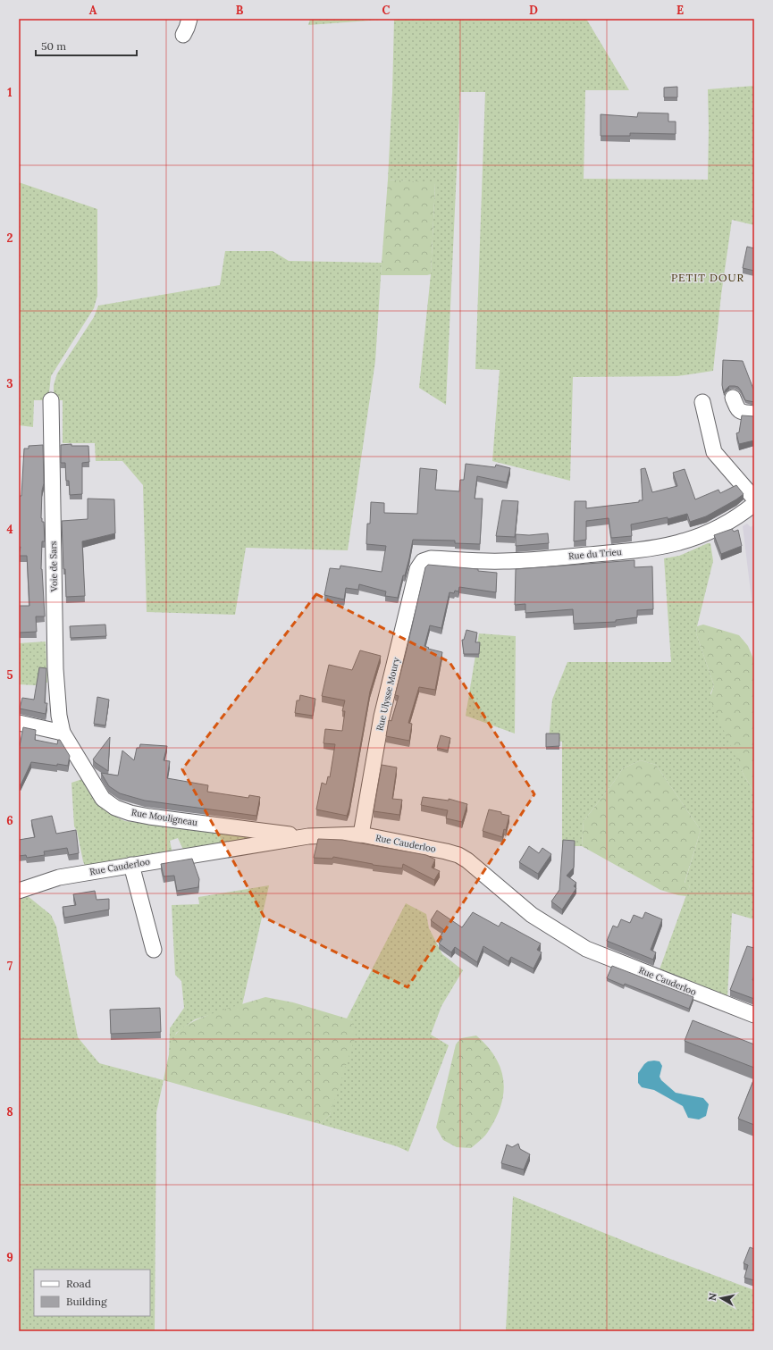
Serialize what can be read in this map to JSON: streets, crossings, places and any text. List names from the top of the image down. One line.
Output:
{"streets":{"street":["Rue du Trieu","Voie de Sars","Rue Ulysse Moury","Rue Mouligneau","Rue Cauderloo"]},"crossings":[["Rue du Trieu","Rue Ulysse Moury"],["Voie de Sars","Rue Mouligneau"],["Rue Ulysse Moury","Rue Cauderloo"],["Rue Mouligneau","Rue Cauderloo"]],"districts":["PETIT DOUR"],"legend":["Road","Building"],"scale_bar":"50 m","north":"left","grid":{"columns":["A","B","C","D","E"],"rows":["1","2","3","4","5","6","7","8","9"]}}
